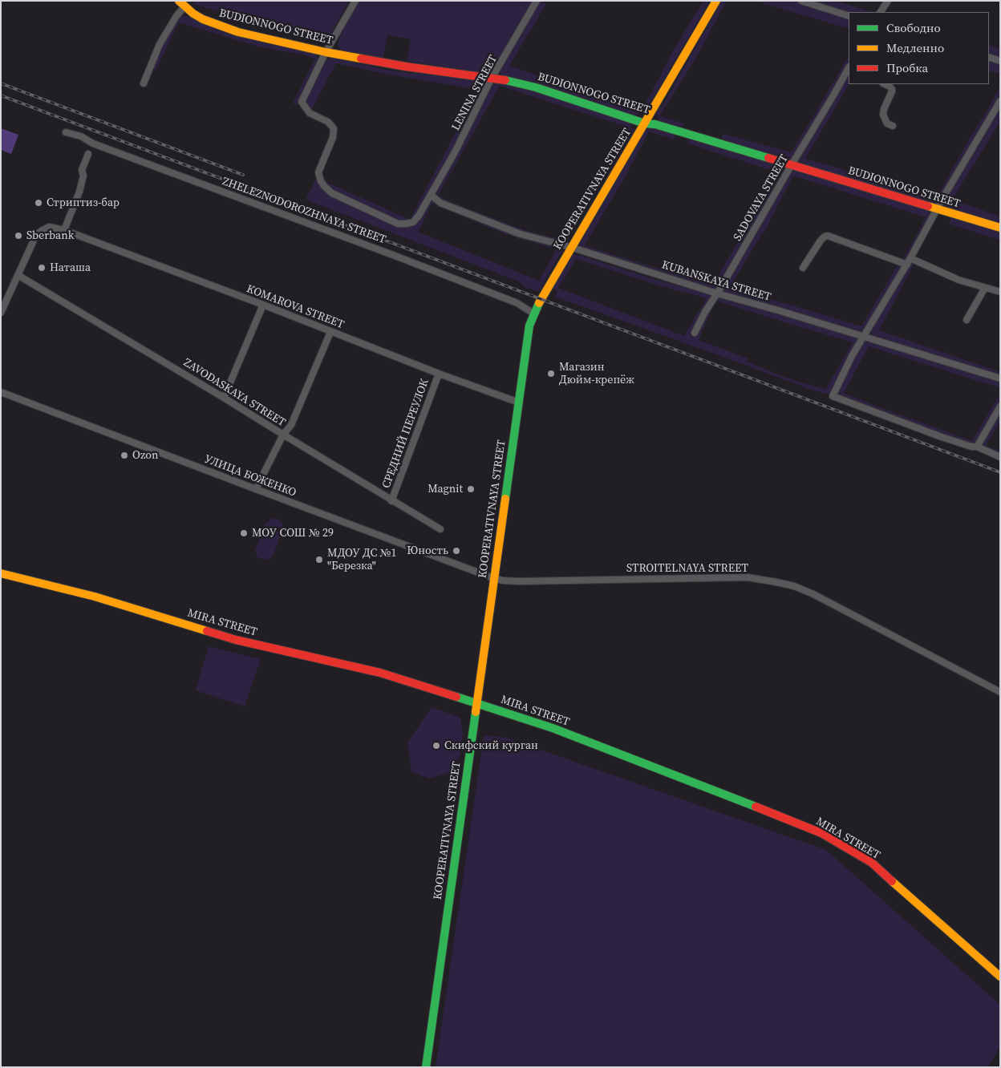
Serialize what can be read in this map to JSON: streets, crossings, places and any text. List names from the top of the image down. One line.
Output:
{"streets":{"street":["BUDIONNOGO STREET","LENINA STREET","KOOPERATIVNAYA STREET","SADOVAYA STREET","ZHELEZNODOROZHNAYA STREET","KUBANSKAYA STREET","KOMAROVA STREET","ZAVODASKAYA STREET","СРЕДНИЙ ПЕРЕУЛОК","УЛИЦА БОЖЕНКО","STROITELNAYA STREET","MIRA STREET"]},"crossings":[["BUDIONNOGO STREET","LENINA STREET"],["BUDIONNOGO STREET","KOOPERATIVNAYA STREET"],["BUDIONNOGO STREET","SADOVAYA STREET"],["BUDIONNOGO STREET","ZHELEZNODOROZHNAYA STREET"],["LENINA STREET","ZHELEZNODOROZHNAYA STREET"],["LENINA STREET","KUBANSKAYA STREET"],["KOOPERATIVNAYA STREET","ZHELEZNODOROZHNAYA STREET"],["KOOPERATIVNAYA STREET","KUBANSKAYA STREET"],["KOOPERATIVNAYA STREET","KOMAROVA STREET"],["KOOPERATIVNAYA STREET","УЛИЦА БОЖЕНКО"],["KOOPERATIVNAYA STREET","STROITELNAYA STREET"],["KOOPERATIVNAYA STREET","MIRA STREET"],["SADOVAYA STREET","KUBANSKAYA STREET"],["ZHELEZNODOROZHNAYA STREET","KUBANSKAYA STREET"],["KOMAROVA STREET","ZAVODASKAYA STREET"],["KOMAROVA STREET","СРЕДНИЙ ПЕРЕУЛОК"],["ZAVODASKAYA STREET","СРЕДНИЙ ПЕРЕУЛОК"],["УЛИЦА БОЖЕНКО","STROITELNAYA STREET"]],"places":["Стриптиз-бар","Sberbank","Наташа","Магазин Дюйм-крепёж","Ozon","Magnit","МОУ СОШ № 29","Юность","МДОУ ДС №1 \"Березка\"","Скифский курган"],"legend":["Свободно","Медленно","Пробка"]}
